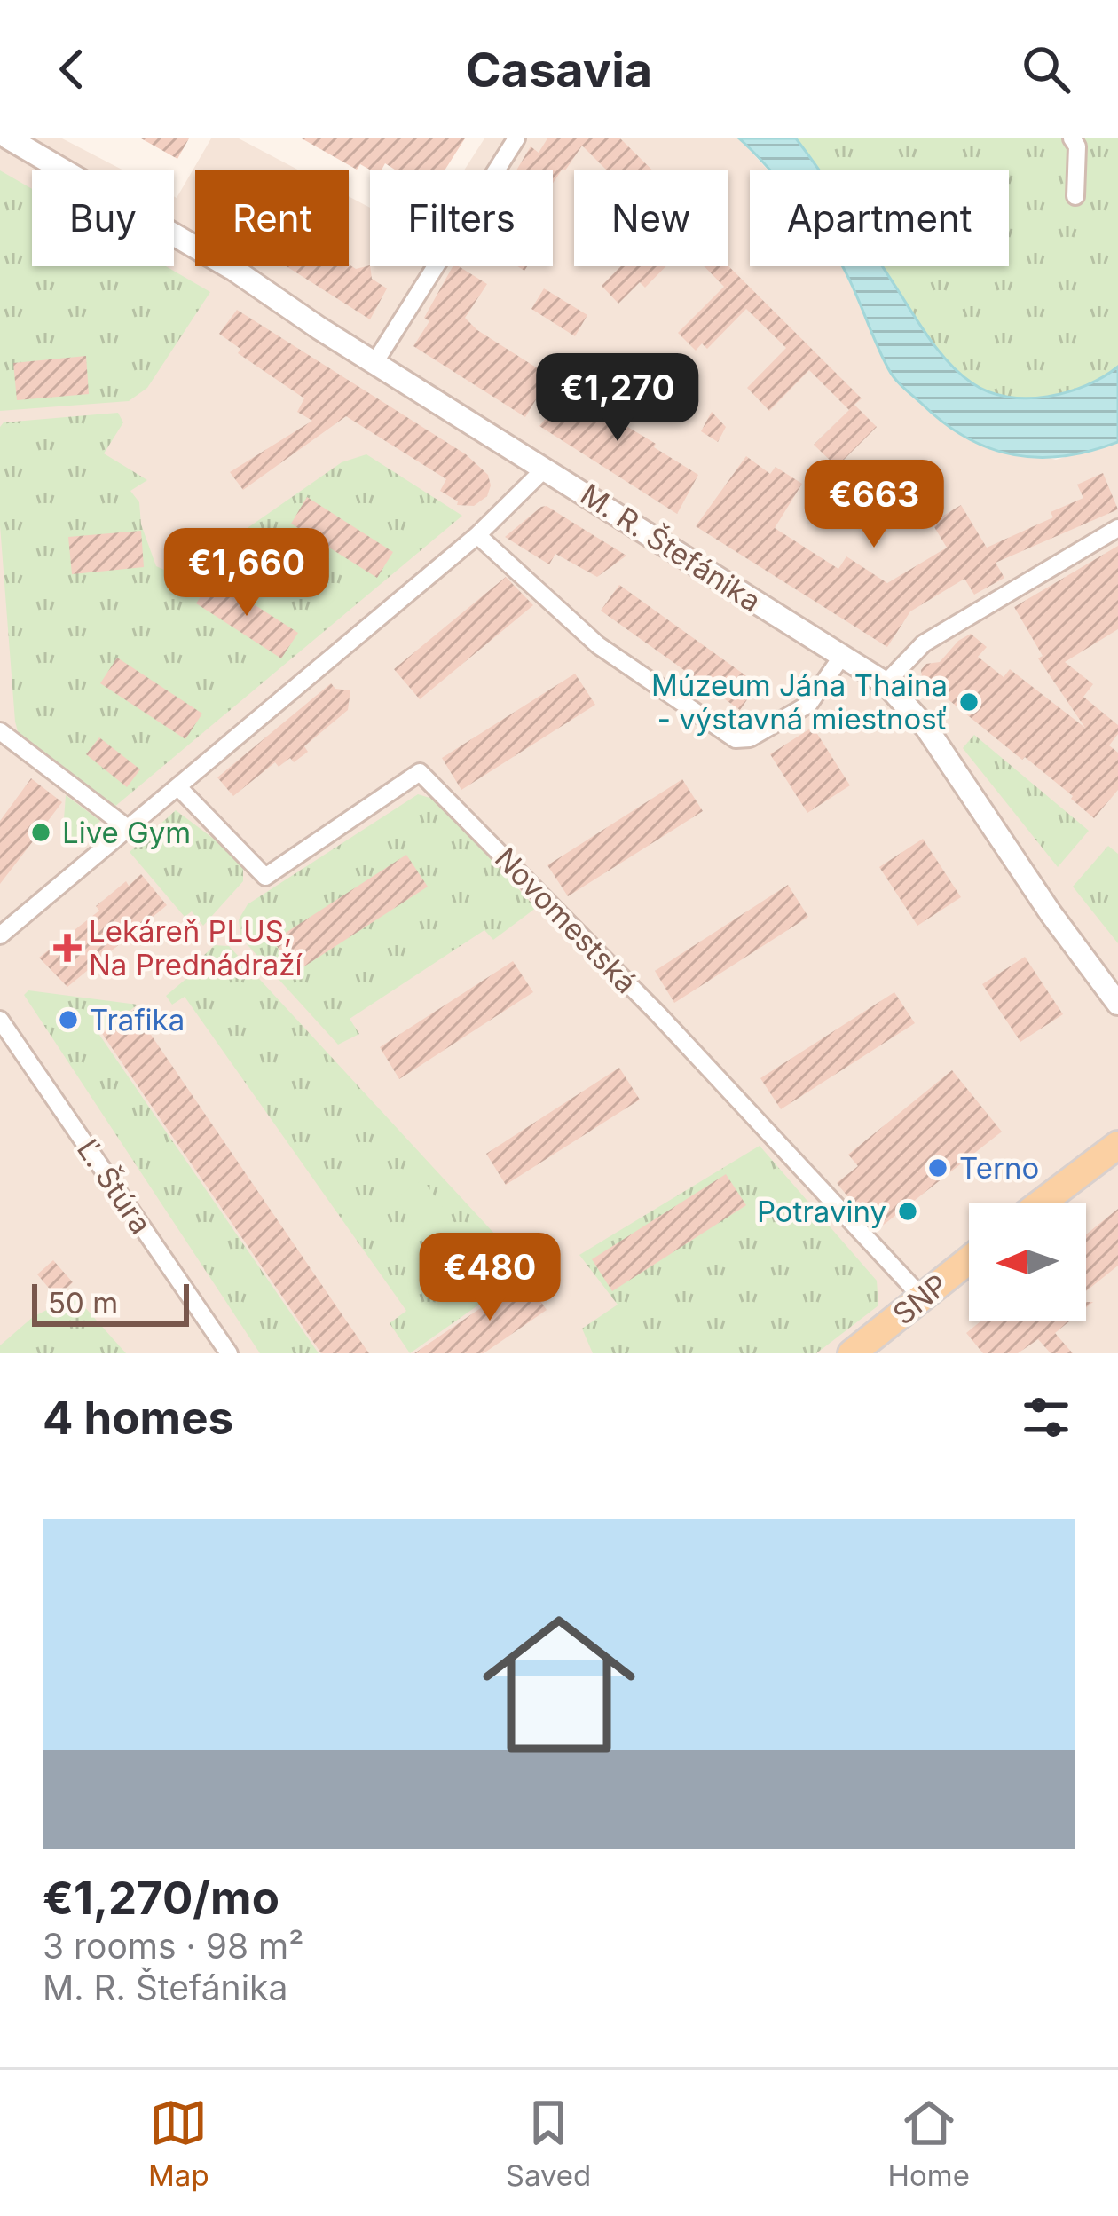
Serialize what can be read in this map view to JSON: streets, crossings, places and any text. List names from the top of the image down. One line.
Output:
{"streets":{"main road":["SNP"],"street":["M. R. Štefánika","Novomestská","Ľ. Štúra"]},"crossings":[["Novomestská","SNP"]],"places":{"other":["Múzeum Jána Thaina - výstavná miestnosť","Live Gym","Trafika","Terno","Potraviny"],"health":["Lekáreň PLUS, Na Prednádraží"]},"scale_bar":"50 m","north":"left","page":{"header":"Casavia","chip":["Buy","Rent","Filters","New","Apartment"],"price":["€1,270","€663","€1,660","€480"],"scale":"50 m","heading":"4 homes","list":[{"name":"€1,270/mo","note":"3 rooms · 98 m² · M. R. Štefánika"}],"tabs":["Map","Saved","Home"]}}
